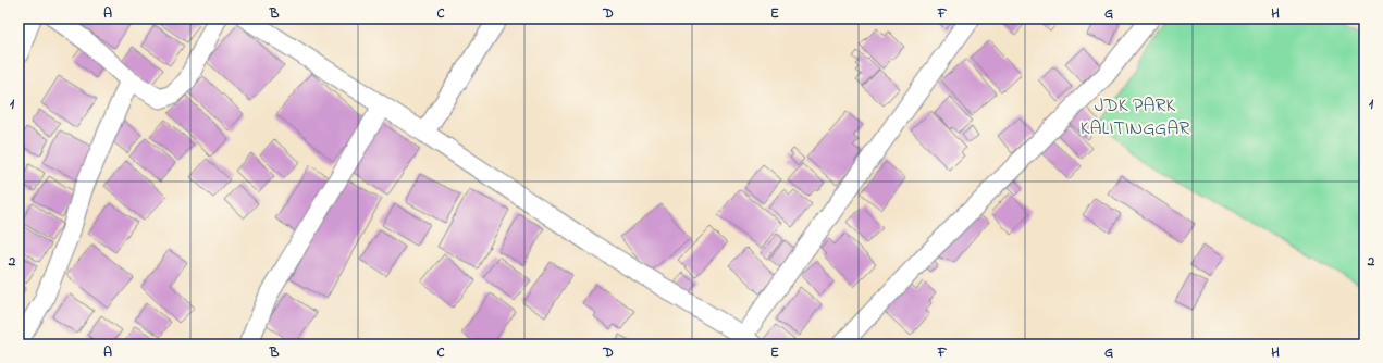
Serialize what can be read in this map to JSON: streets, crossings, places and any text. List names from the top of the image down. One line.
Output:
{"parks":["JDK PARK KALITINGGAR"],"grid":{"columns":["A","B","C","D","E","F","G","H"],"rows":["1","2"]}}
